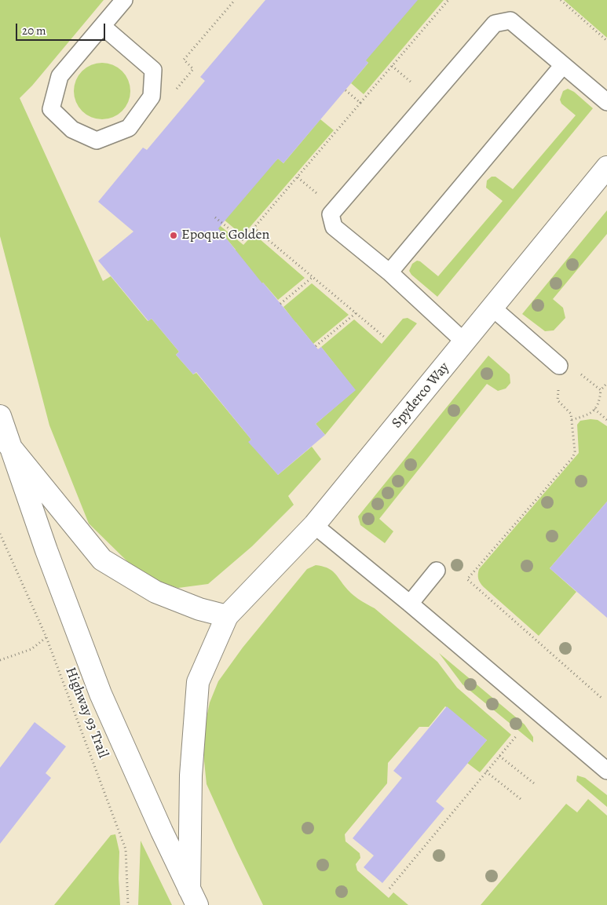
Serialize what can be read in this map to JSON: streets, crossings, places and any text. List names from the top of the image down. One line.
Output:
{"streets":{"main road":["Spyderco Way"],"path":["Highway 93 Trail"]},"places":["Epoque Golden"],"scale_bar":"20 m"}
